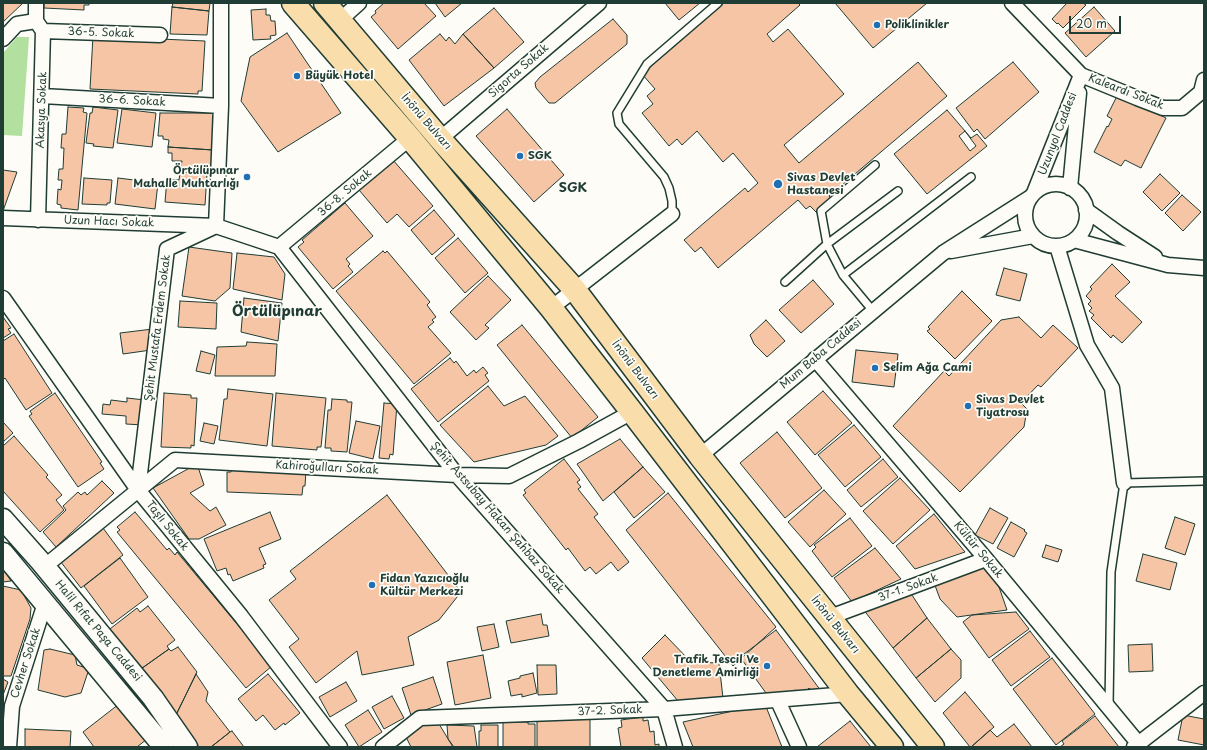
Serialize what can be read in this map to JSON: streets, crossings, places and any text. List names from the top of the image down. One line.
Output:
{"streets":{"main road":["İnönü Bulvarı","Halil Rıfat Paşa Caddesi"],"street":["36-5. Sokak","Sigorta Sokak","Kaleardı Sokak","36-6. Sokak","Akasya Sokak","Uzunyol Caddesi","36-8. Sokak","Uzun Hacı Sokak","Şehit Mustafa Erdem Sokak","Mum Baba Caddesi","Kahiroğulları Sokak","Şehit Astsubay Hakan Şahbaz Sokak","Taşlı Sokak","Kültür Sokak","37-1. Sokak","Cevher Sokak","37-2. Sokak"]},"crossings":[["36-5. Sokak","Akasya Sokak"],["Sigorta Sokak","İnönü Bulvarı"],["Kaleardı Sokak","Uzunyol Caddesi"],["36-6. Sokak","Akasya Sokak"],["Akasya Sokak","Uzun Hacı Sokak"],["İnönü Bulvarı","36-8. Sokak"],["İnönü Bulvarı","Mum Baba Caddesi"],["İnönü Bulvarı","Kahiroğulları Sokak"],["İnönü Bulvarı","37-1. Sokak"],["İnönü Bulvarı","37-2. Sokak"],["Uzunyol Caddesi","Mum Baba Caddesi"],["36-8. Sokak","Şehit Astsubay Hakan Şahbaz Sokak"],["Uzun Hacı Sokak","Şehit Mustafa Erdem Sokak"],["Şehit Mustafa Erdem Sokak","Kahiroğulları Sokak"],["Şehit Mustafa Erdem Sokak","Taşlı Sokak"],["Mum Baba Caddesi","Kültür Sokak"],["Kahiroğulları Sokak","Şehit Astsubay Hakan Şahbaz Sokak"],["Kahiroğulları Sokak","Taşlı Sokak"],["Kahiroğulları Sokak","Halil Rıfat Paşa Caddesi"],["Şehit Astsubay Hakan Şahbaz Sokak","37-2. Sokak"],["Kültür Sokak","37-1. Sokak"],["Halil Rıfat Paşa Caddesi","Cevher Sokak"]],"districts":["SGK","Örtülüpınar"],"places":["Poliklinikler","Büyük Hotel","SGK","Örtülüpınar Mahalle Muhtarlığı","Sivas Devlet Hastanesi","Selim Ağa Cami","Sivas Devlet Tiyatrosu","Fidan Yazıcıoğlu Kültür Merkezi","Trafik Tescil Ve Denetleme Amirliği"],"scale_bar":"20 m"}
